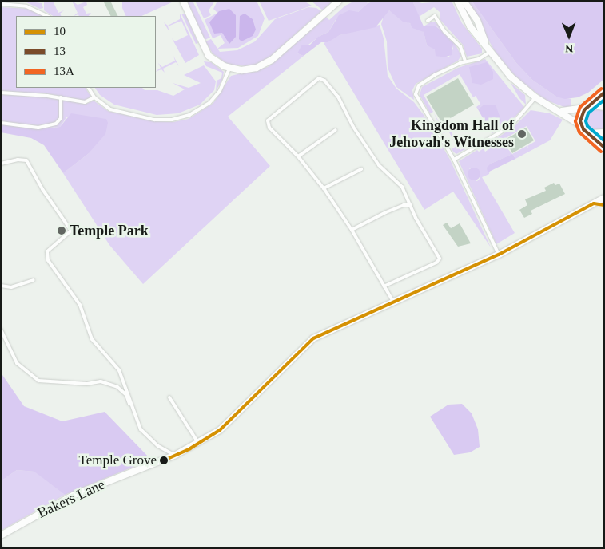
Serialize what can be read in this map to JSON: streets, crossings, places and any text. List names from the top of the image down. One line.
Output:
{"streets":{"street":["Bakers Lane"]},"places":["Kingdom Hall of Jehovah's Witnesses","Temple Park","Temple Grove"],"lines":["transit line 13A","transit line 13","transit line 10"],"legend":["10","13","13A"],"north":"bottom"}
